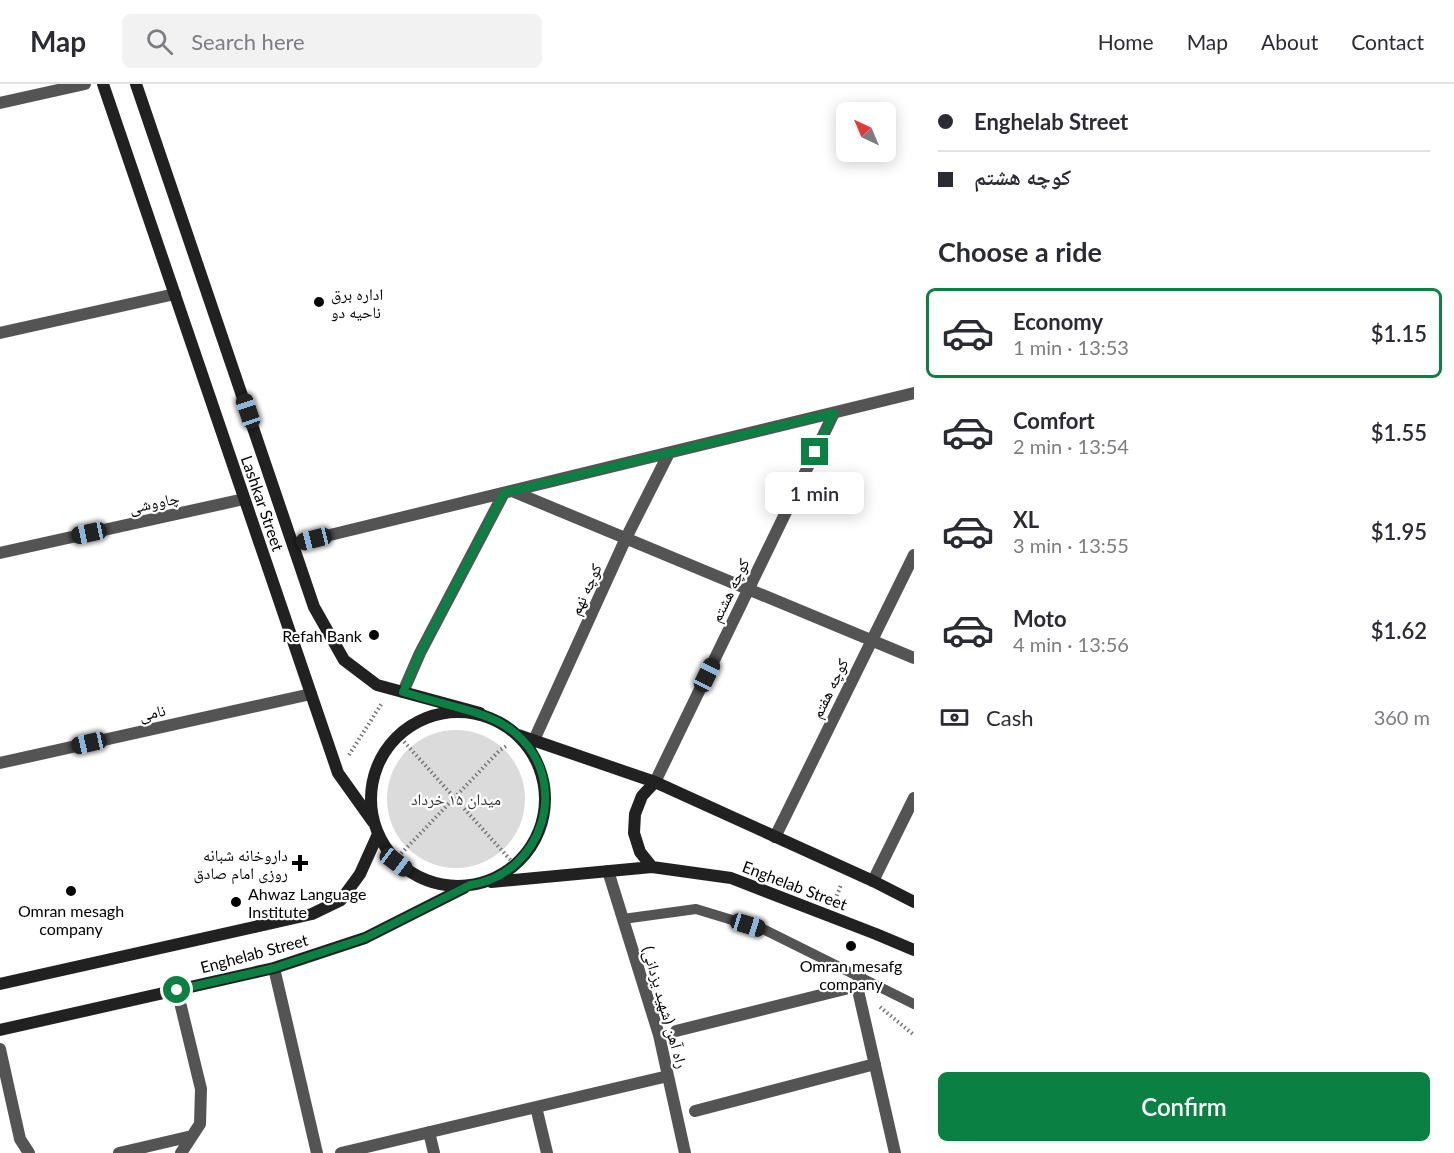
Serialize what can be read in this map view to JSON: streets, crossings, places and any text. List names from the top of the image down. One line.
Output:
{"streets":{"main road":["Lashkar Street","Enghelab Street"],"street":["چاووشی","کوچه نهم","کوچه هشتم","کوچه هفتم","نامی","راه آهن (شهید یزدانی)"]},"crossings":[["چاووشی","Lashkar Street"],["Lashkar Street","نامی"],["Lashkar Street","Enghelab Street"],["کوچه نهم","Enghelab Street"],["کوچه هشتم","Enghelab Street"],["کوچه هفتم","Enghelab Street"],["Enghelab Street","راه آهن (شهید یزدانی)"]],"parks":["میدان ۱۵ خرداد"],"places":{"other":["اداره برق ناحیه دو","Refah Bank","Omran mesagh company","Ahwaz Language Institute","Omran mesafg company"],"health":["داروخانه شبانه روزی امام صادق"]},"north":"top left","page":{"header":"Map","search":"Search here","nav":["Home","Map","About","Contact"],"banner":["Enghelab Street","کوچه هشتم"],"heading":"Choose a ride","list":[{"name":"Economy","note":"1 min · 13:53","value":"$1.15"},{"name":"Comfort","note":"2 min · 13:54","value":"$1.55"},{"name":"XL","note":"3 min · 13:55","value":"$1.95"},{"name":"Moto","note":"4 min · 13:56","value":"$1.62"}],"bubble":"1 min","pay":["Cash","360 m"],"buttons":"Confirm"}}
